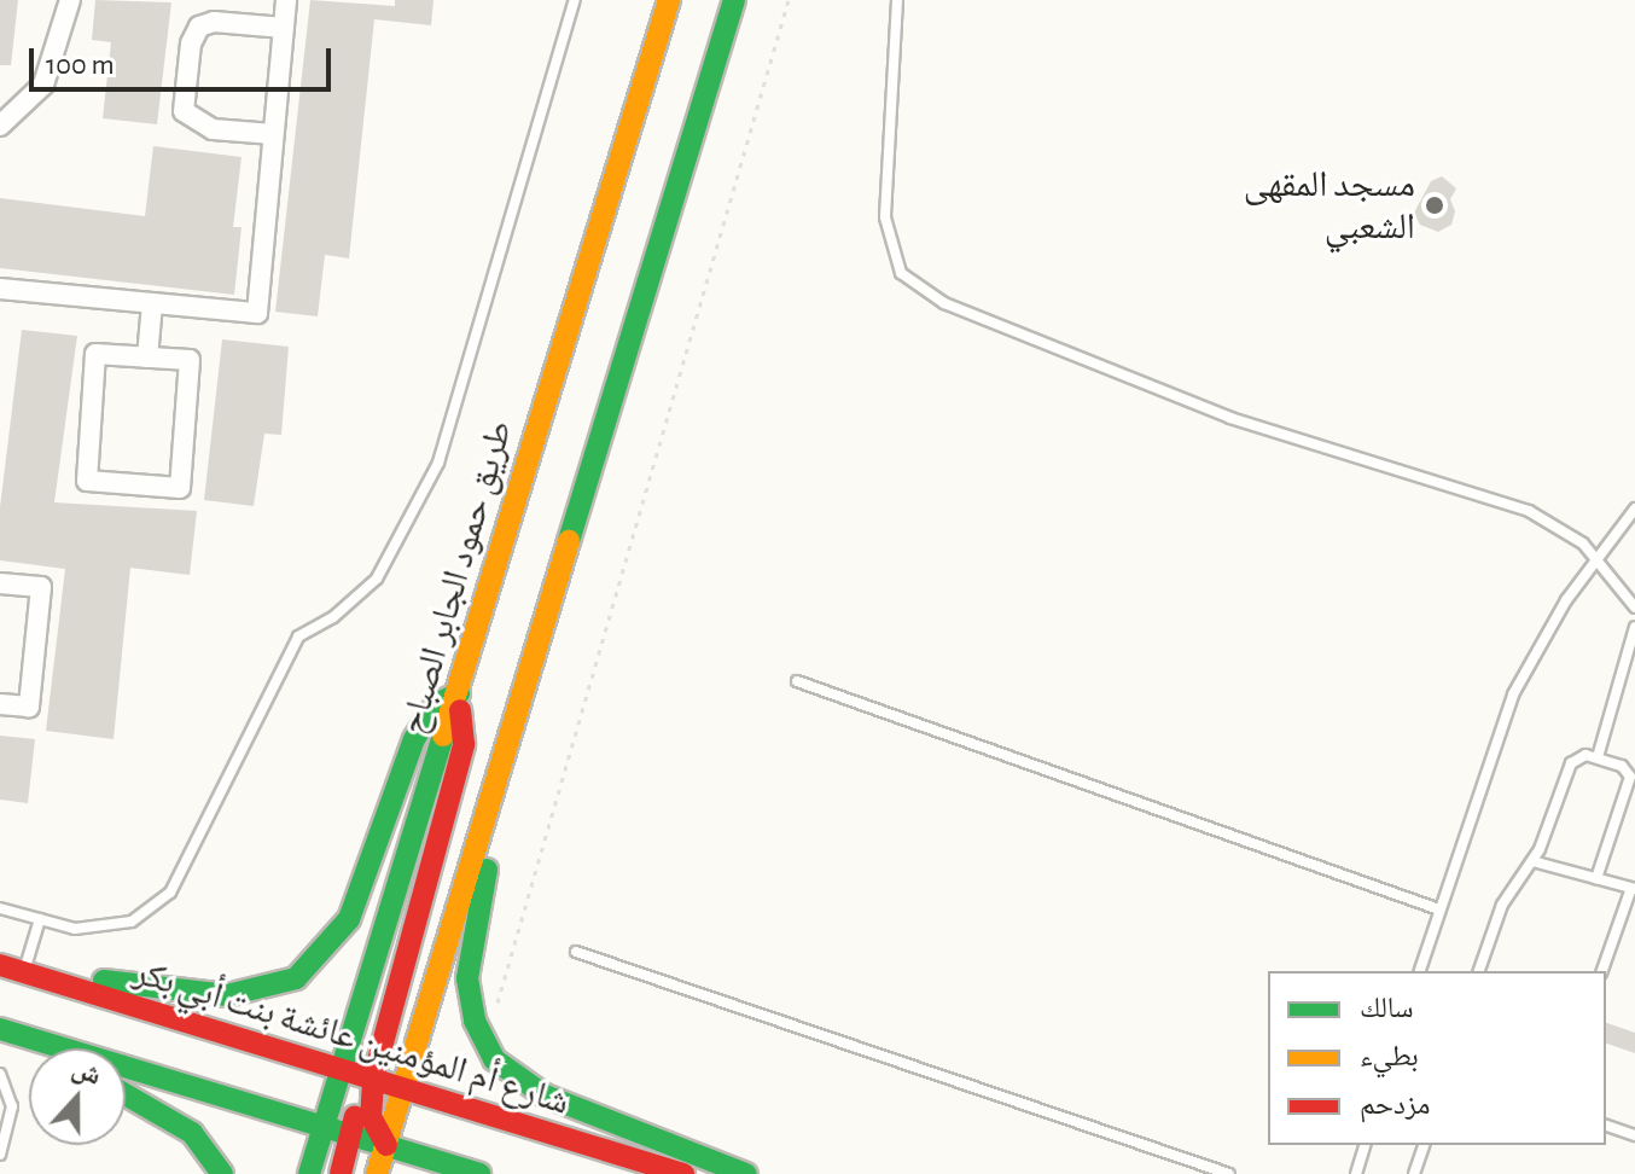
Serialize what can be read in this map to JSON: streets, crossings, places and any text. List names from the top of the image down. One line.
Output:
{"streets":{"main road":["طريق حمود الجابر الصباح","شارع أم المؤمنين عائشة بنت أبي بكر"]},"crossings":[["طريق حمود الجابر الصباح","شارع أم المؤمنين عائشة بنت أبي بكر"]],"places":["مسجد المقهى الشعبي"],"legend":["سالك","بطيء","مزدحم"],"scale_bar":"100 m","north":"top"}
